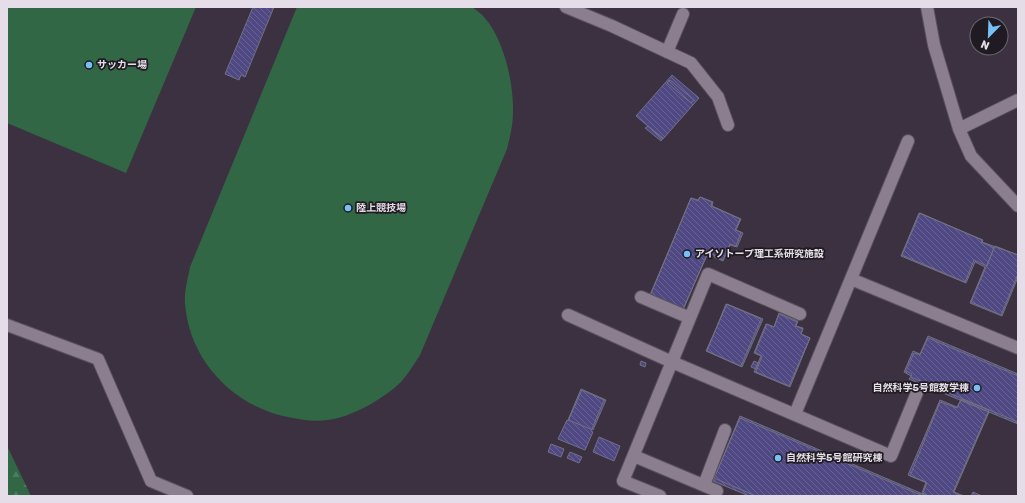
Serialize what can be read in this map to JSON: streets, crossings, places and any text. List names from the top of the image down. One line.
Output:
{"places":["サッカー場","陸上競技場","アイソトープ理工系研究施設","自然科学5号館数学棟","自然科学5号館研究棟"],"north":"bottom left"}
